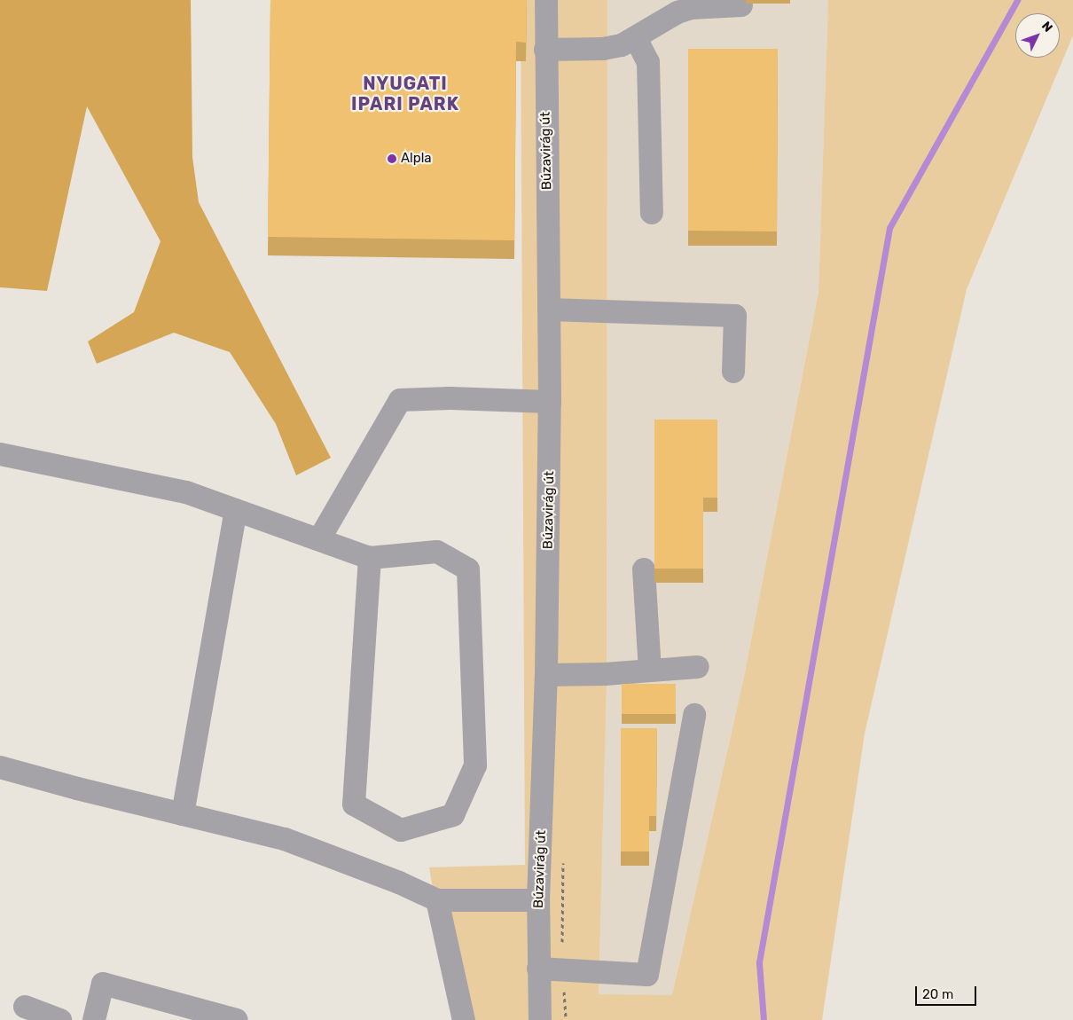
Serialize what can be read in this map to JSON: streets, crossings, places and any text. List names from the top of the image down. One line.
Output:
{"streets":{"street":["Búzavirág út"]},"districts":["NYUGATI IPARI PARK"],"places":["Alpla"],"scale_bar":"20 m","north":"top right"}
